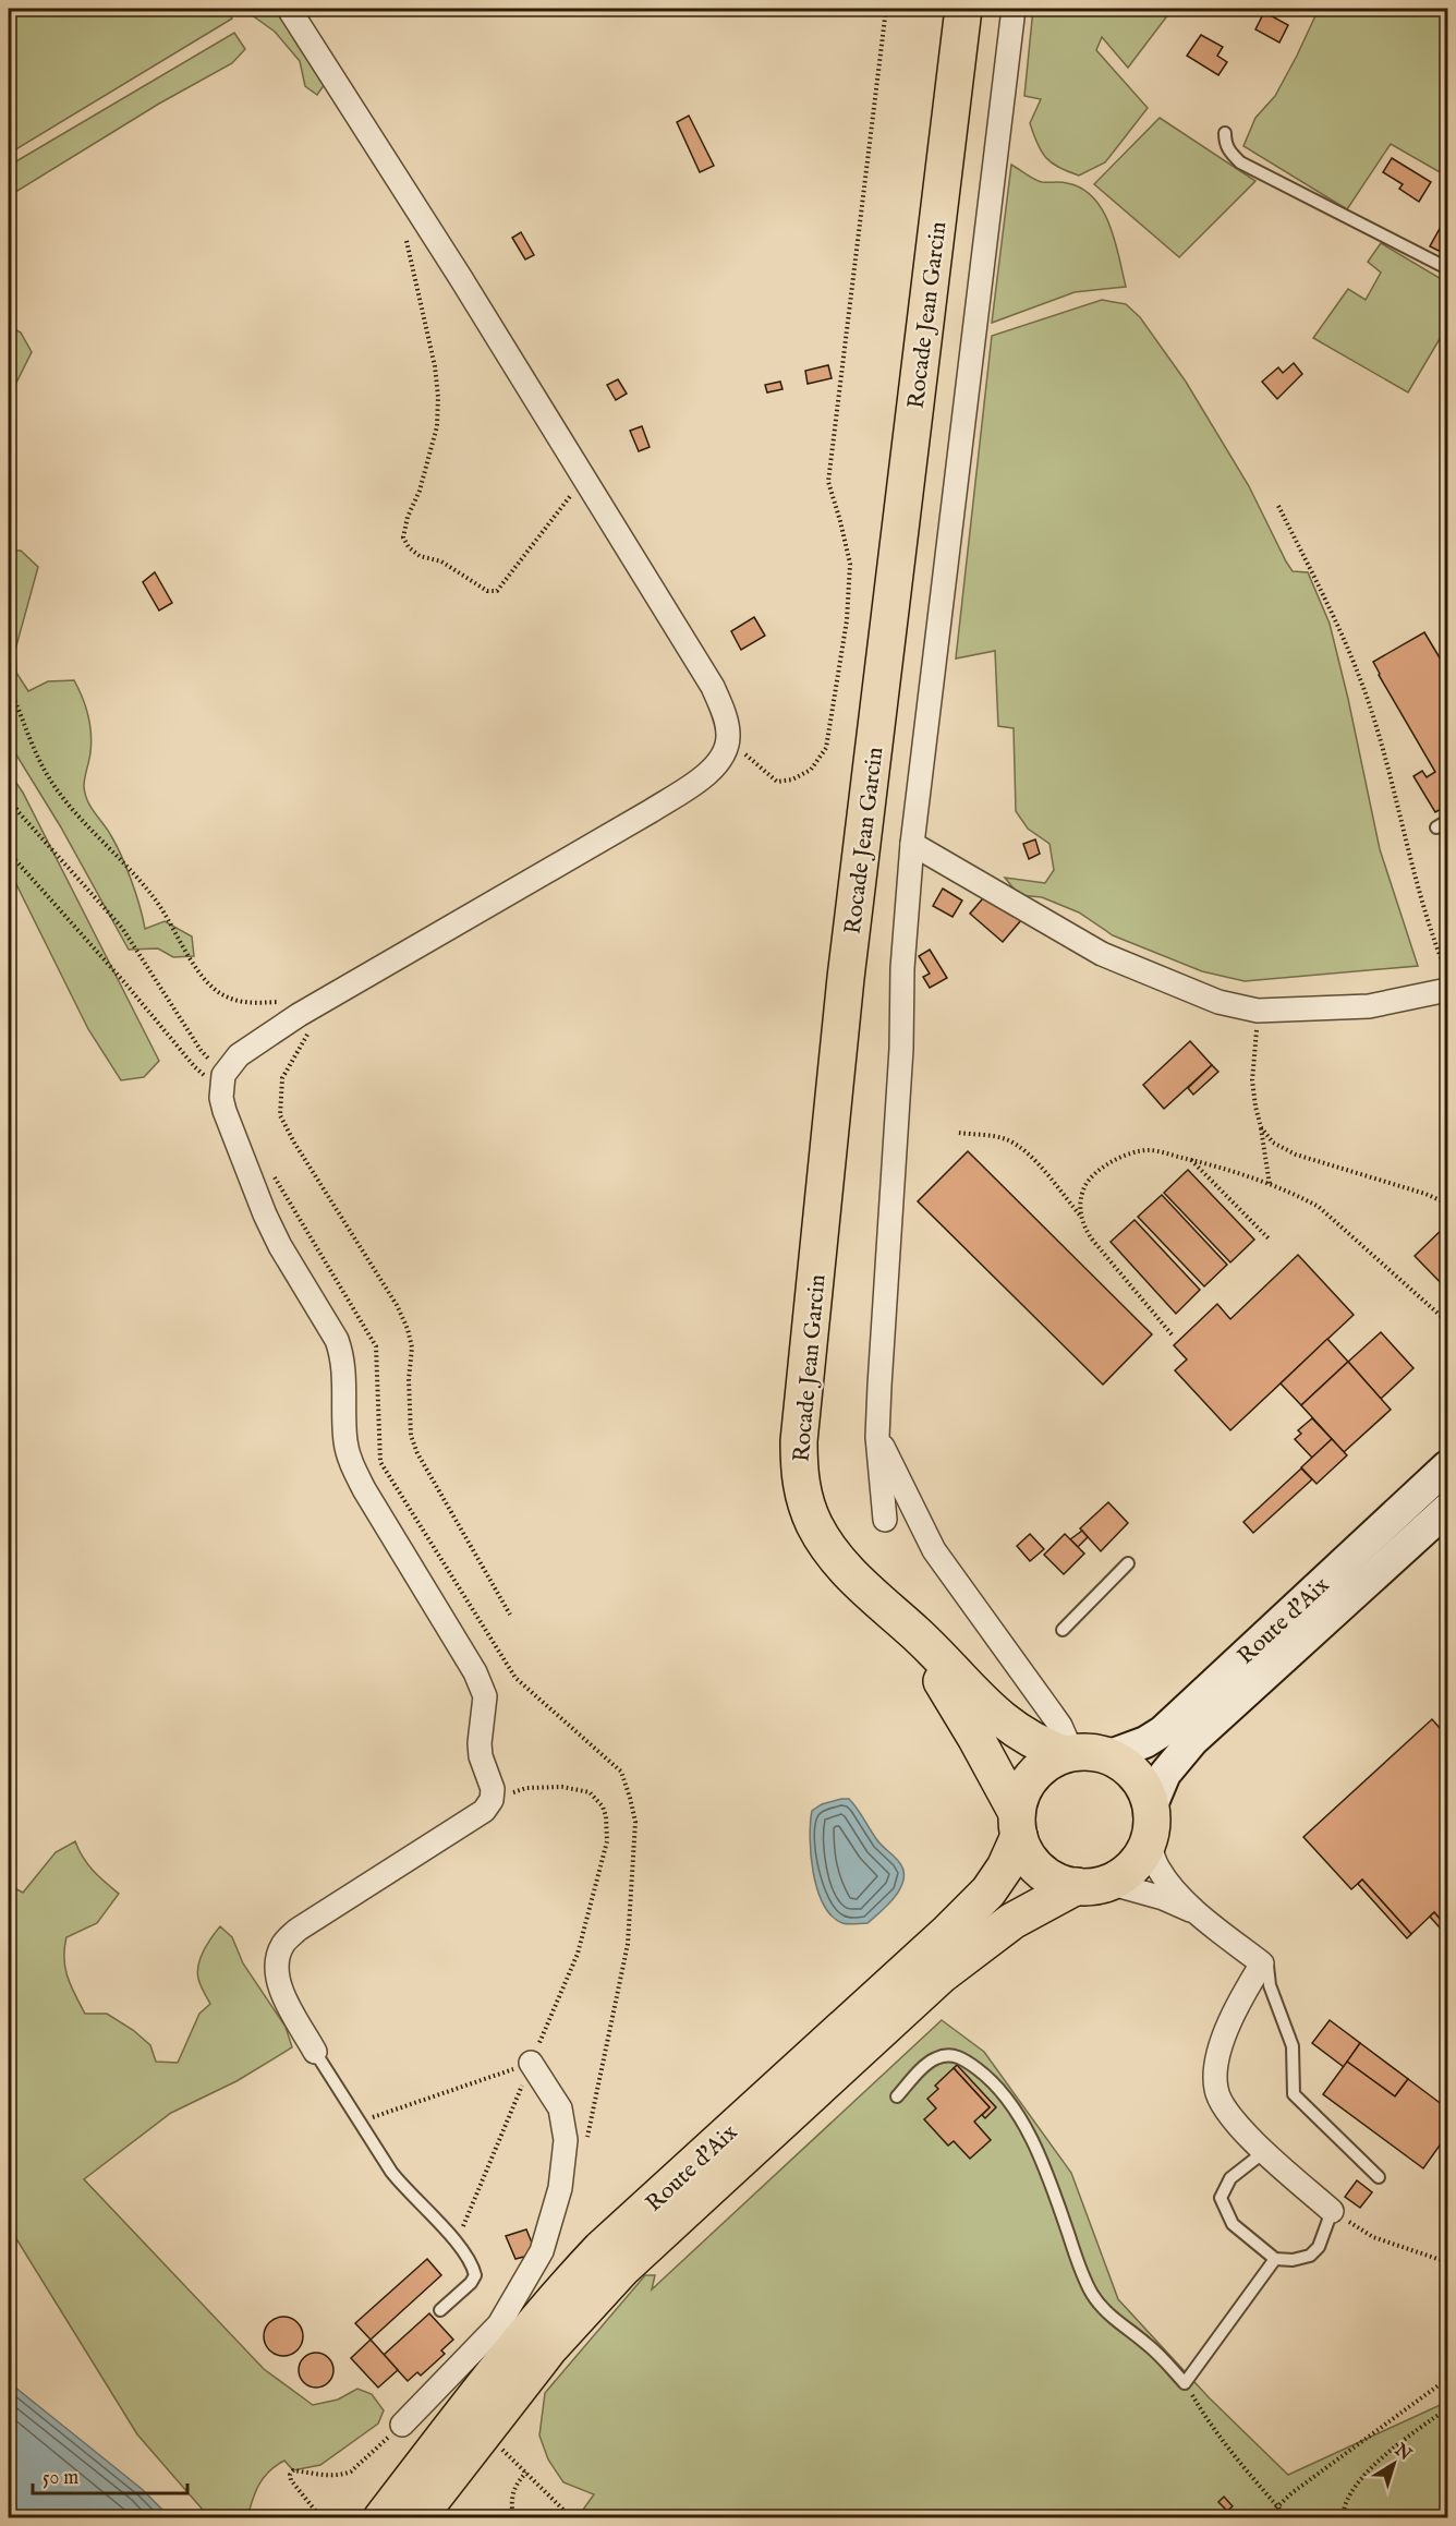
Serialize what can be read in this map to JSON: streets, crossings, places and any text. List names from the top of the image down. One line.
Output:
{"streets":{"main road":["Rocade Jean Garcin","Route d'Aix"]},"crossings":[["Rocade Jean Garcin","Route d'Aix"]],"scale_bar":"50 m","north":"top right"}
